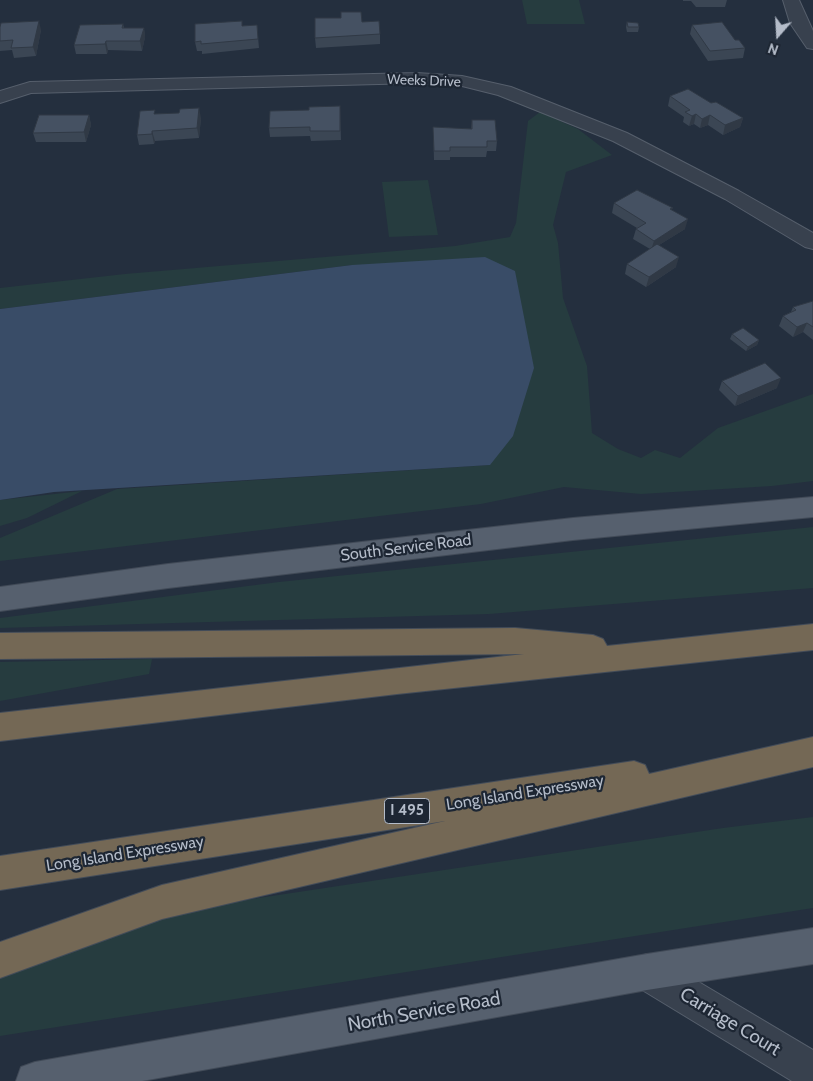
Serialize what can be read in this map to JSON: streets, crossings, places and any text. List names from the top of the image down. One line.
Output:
{"streets":{"highway":["Long Island Expressway","I 495"],"main road":["South Service Road","North Service Road"],"street":["Weeks Drive","Carriage Court"]},"crossings":[["North Service Road","Carriage Court"]],"north":"bottom"}
